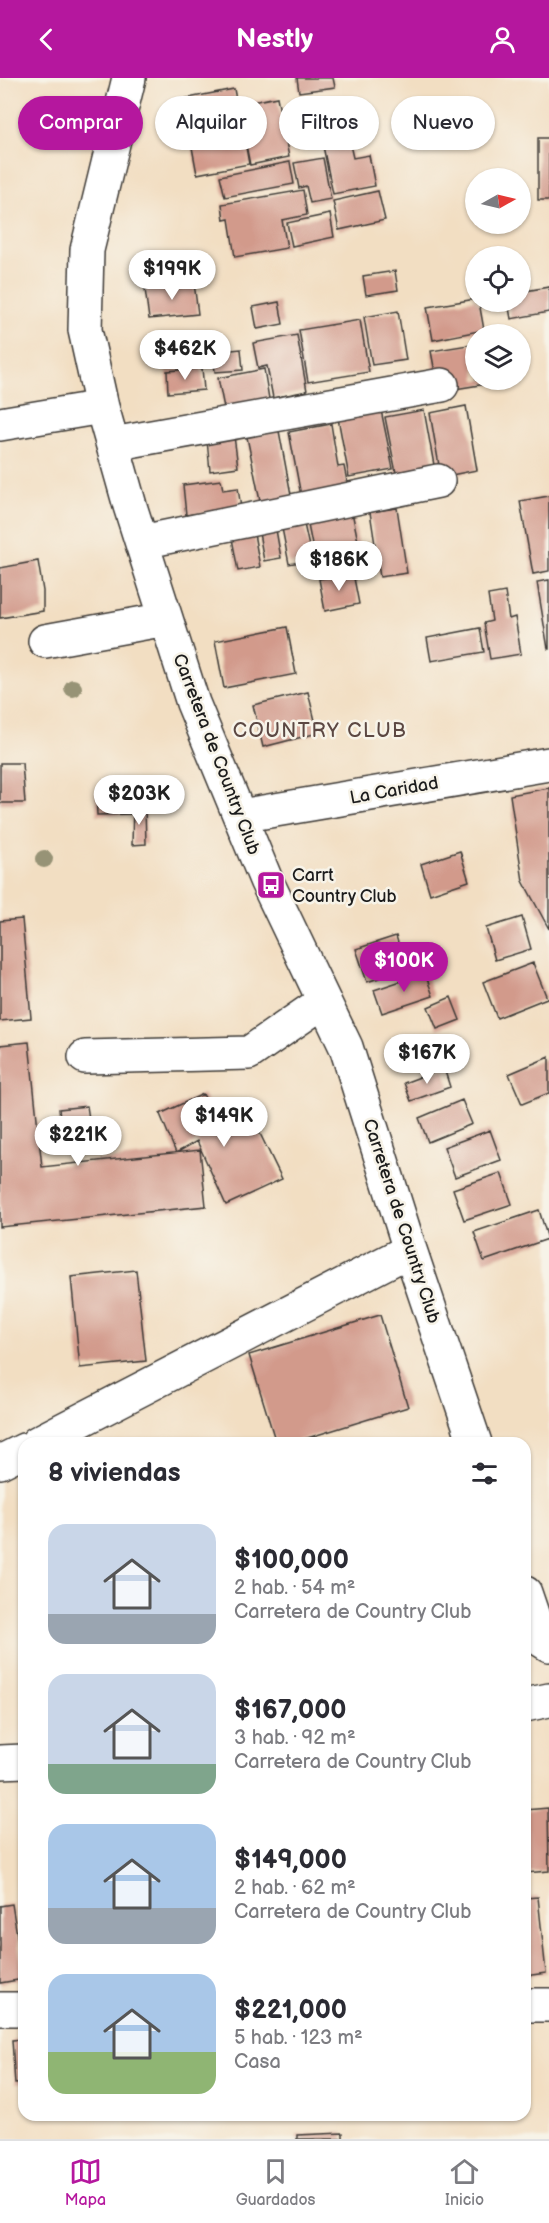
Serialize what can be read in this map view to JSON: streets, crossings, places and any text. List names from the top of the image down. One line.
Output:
{"streets":{"street":["Carretera de Country Club","La Caridad"]},"crossings":[["Carretera de Country Club","La Caridad"]],"districts":["COUNTRY CLUB"],"places":{"bus stop":["Carrt Country Club"]},"north":"right","page":{"header":"Nestly","chip":["Comprar","Alquilar","Filtros","Nuevo"],"price":["$199K","$462K","$186K","$203K","$100K","$167K","$149K","$221K"],"heading":"8 viviendas","list":[{"name":"$100,000","note":"2 hab. · 54 m² · Carretera de Country Club"},{"name":"$167,000","note":"3 hab. · 92 m² · Carretera de Country Club"},{"name":"$149,000","note":"2 hab. · 62 m² · Carretera de Country Club"},{"name":"$221,000","note":"5 hab. · 123 m² · Casa"}],"tabs":["Mapa","Guardados","Inicio"]}}
